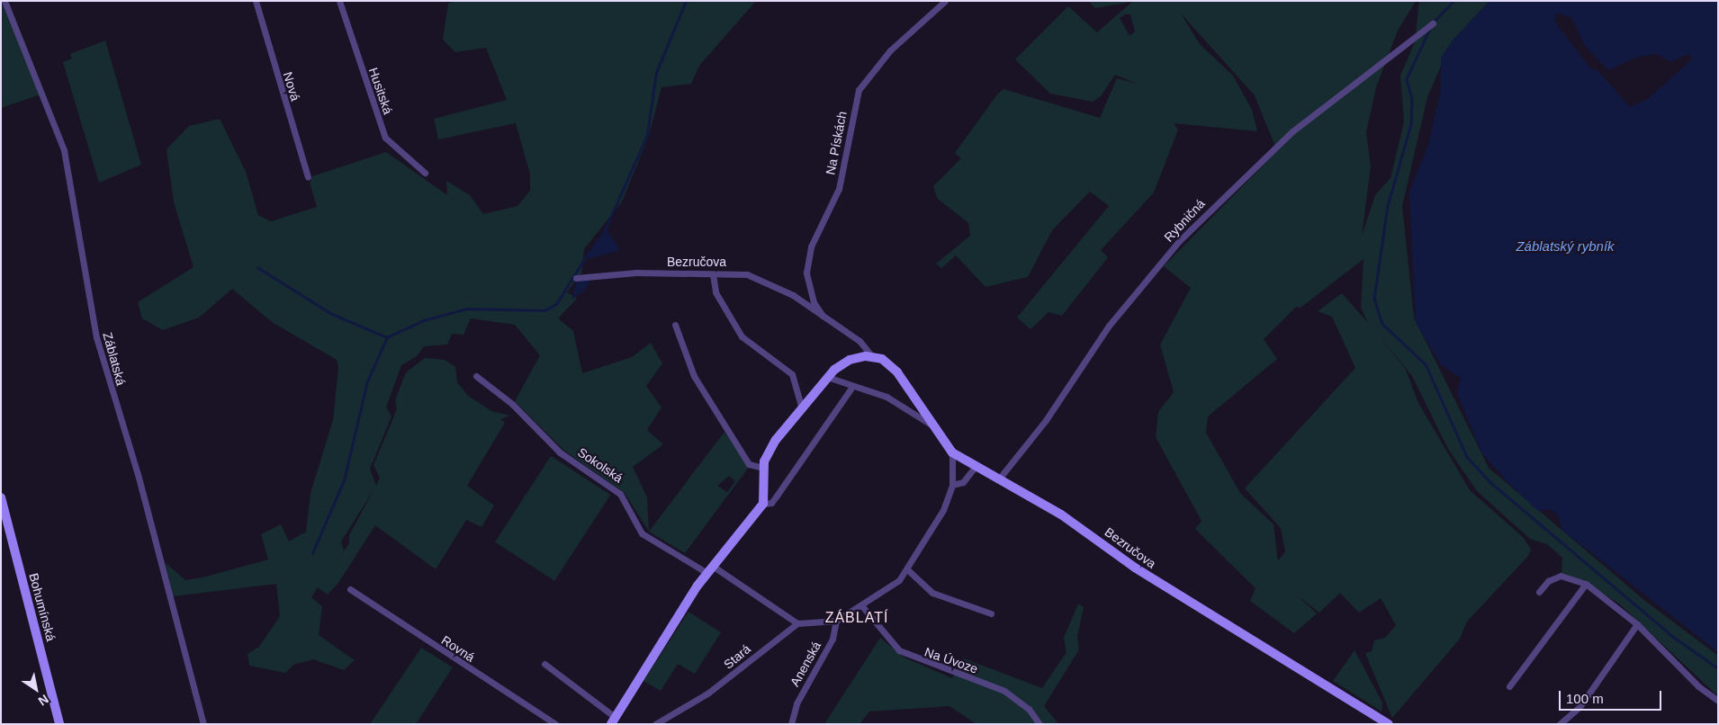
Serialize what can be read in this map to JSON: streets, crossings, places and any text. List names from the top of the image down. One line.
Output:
{"streets":{"main road":["Bezručova","Bohumínská"],"street":["Nová","Husitská","Na Pískách","Rybničná","Záblatská","Sokolská","Rovná","Stará","Na Úvoze","Anenská"]},"crossings":[["Na Pískách","Bezručova"],["Rybničná","Bezručova"],["Sokolská","Stará"]],"districts":["ZÁBLATÍ"],"water":["Záblatský rybník"],"scale_bar":"100 m","north":"bottom right"}
